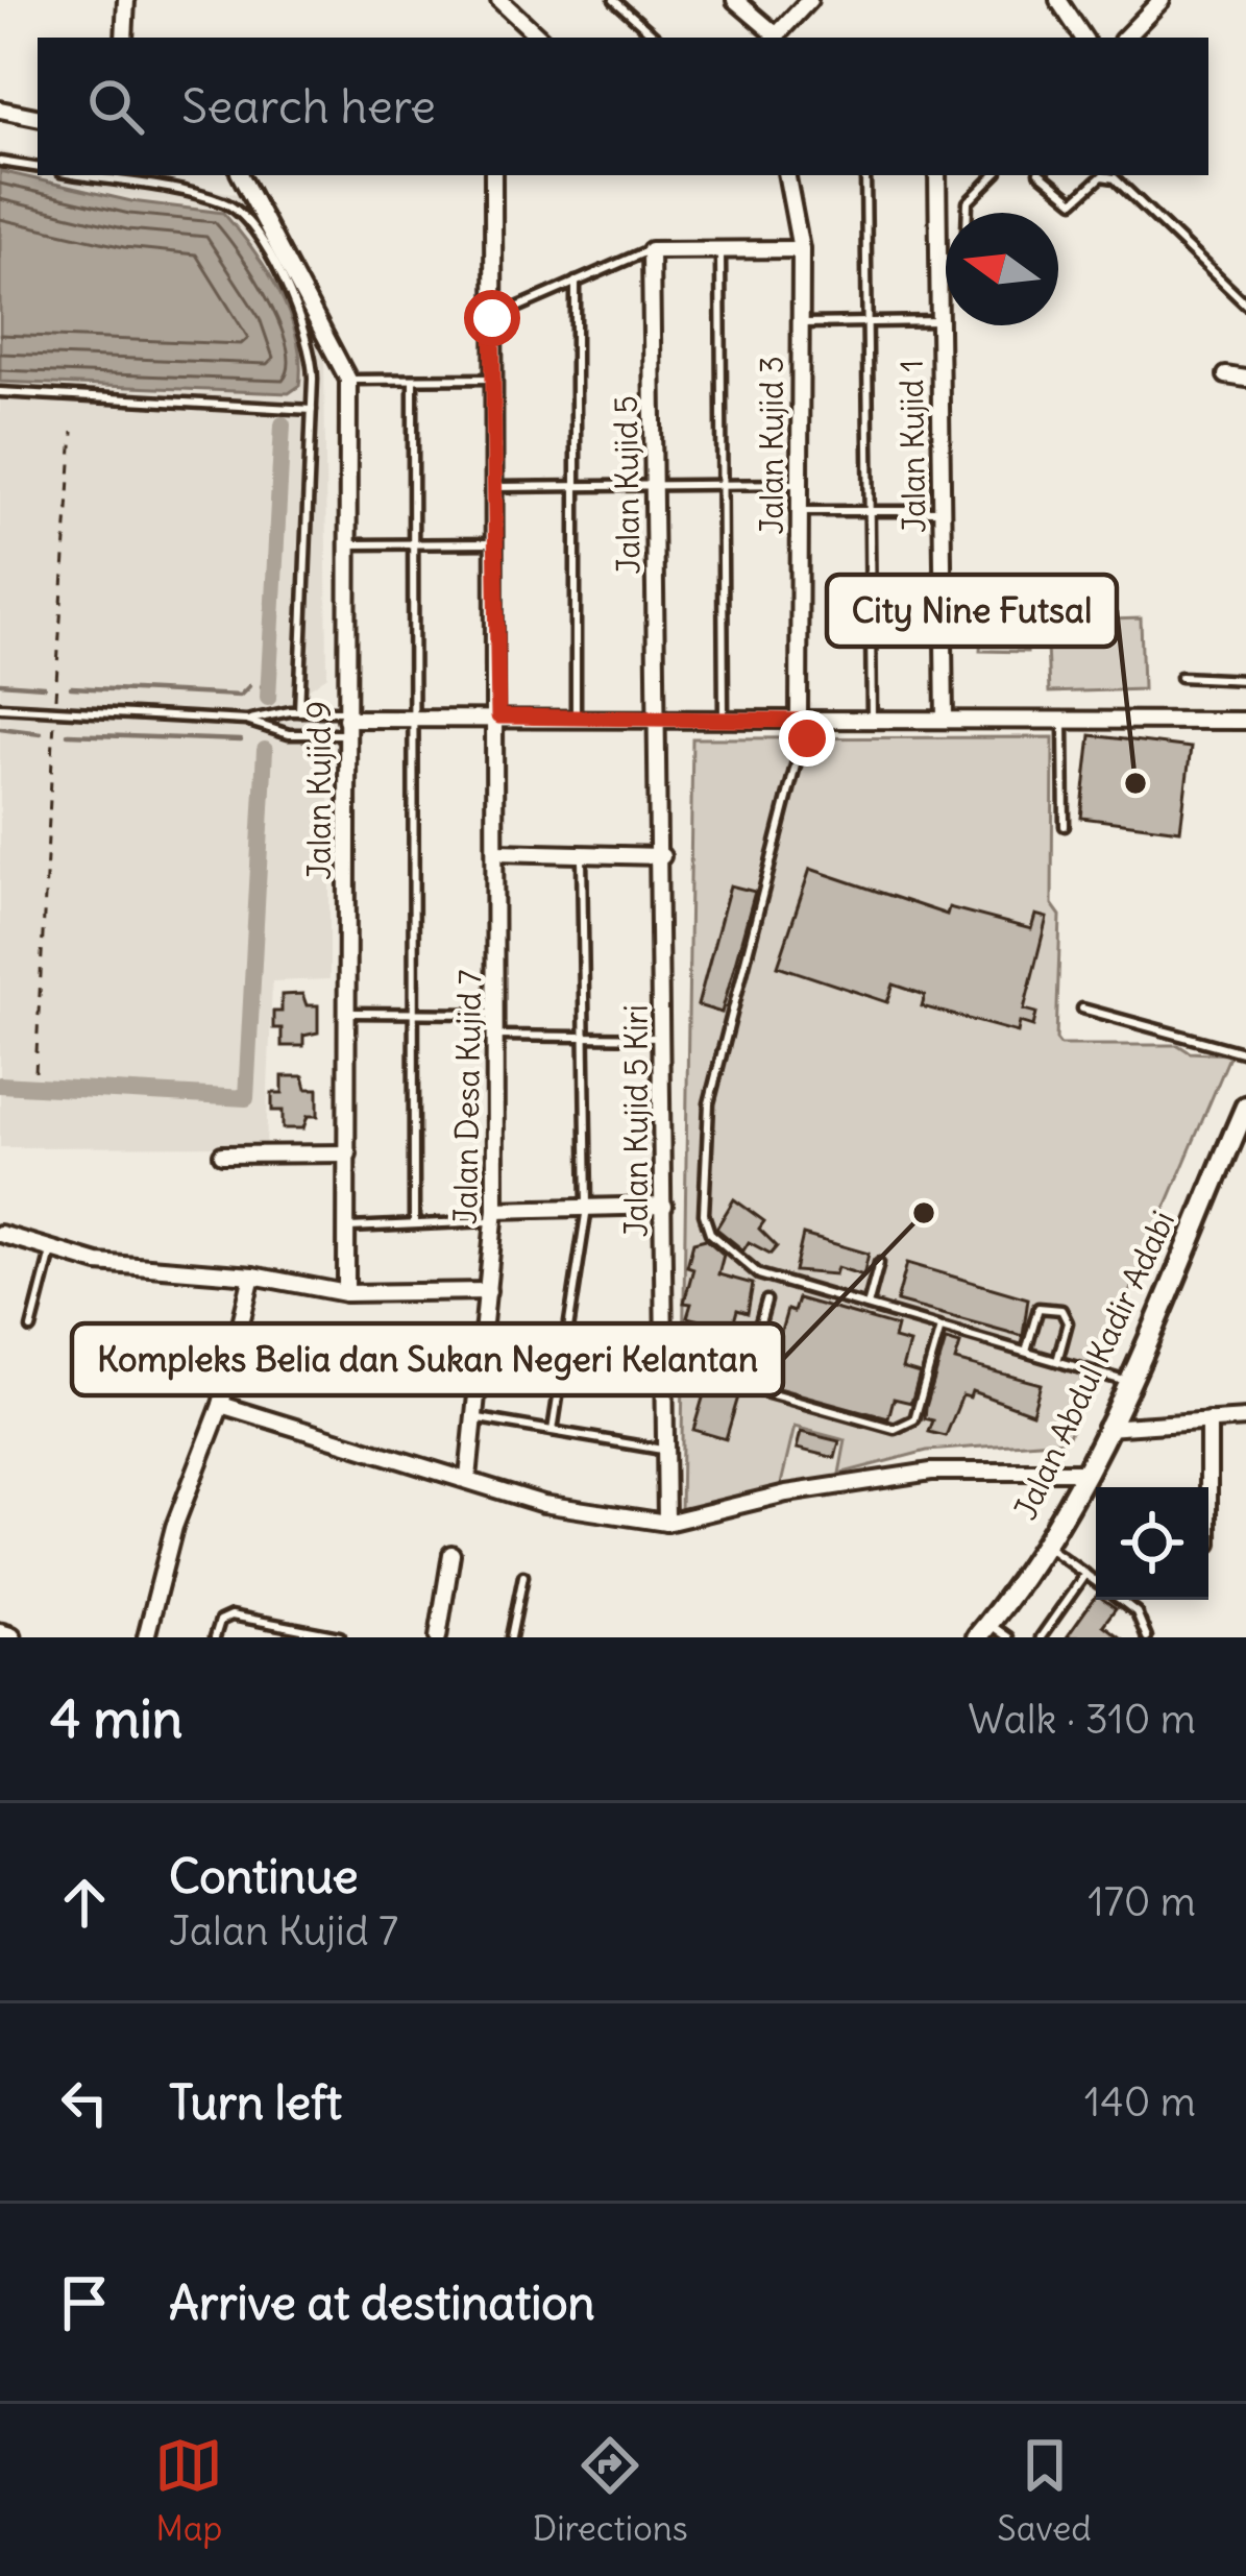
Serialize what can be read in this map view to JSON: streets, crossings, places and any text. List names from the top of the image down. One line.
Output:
{"streets":{"main road":["Jalan Abdul Kadir Adabi"],"street":["Jalan Kujid 3","Jalan Kujid 1","Jalan Kujid 5","Jalan Kujid 9","Jalan Desa Kujid 7","Jalan Kujid 5 Kiri"]},"crossings":[["Jalan Kujid 5","Jalan Kujid 5 Kiri"]],"places":["City Nine Futsal","Kompleks Belia dan Sukan Negeri Kelantan"],"north":"left","page":{"search":"Search here","heading":["4 min","Walk · 310 m"],"list":[["Continue","Jalan Kujid 7","170 m"],["Turn left","140 m"],"Arrive at destination"],"nav":["Map","Directions","Saved"]}}
